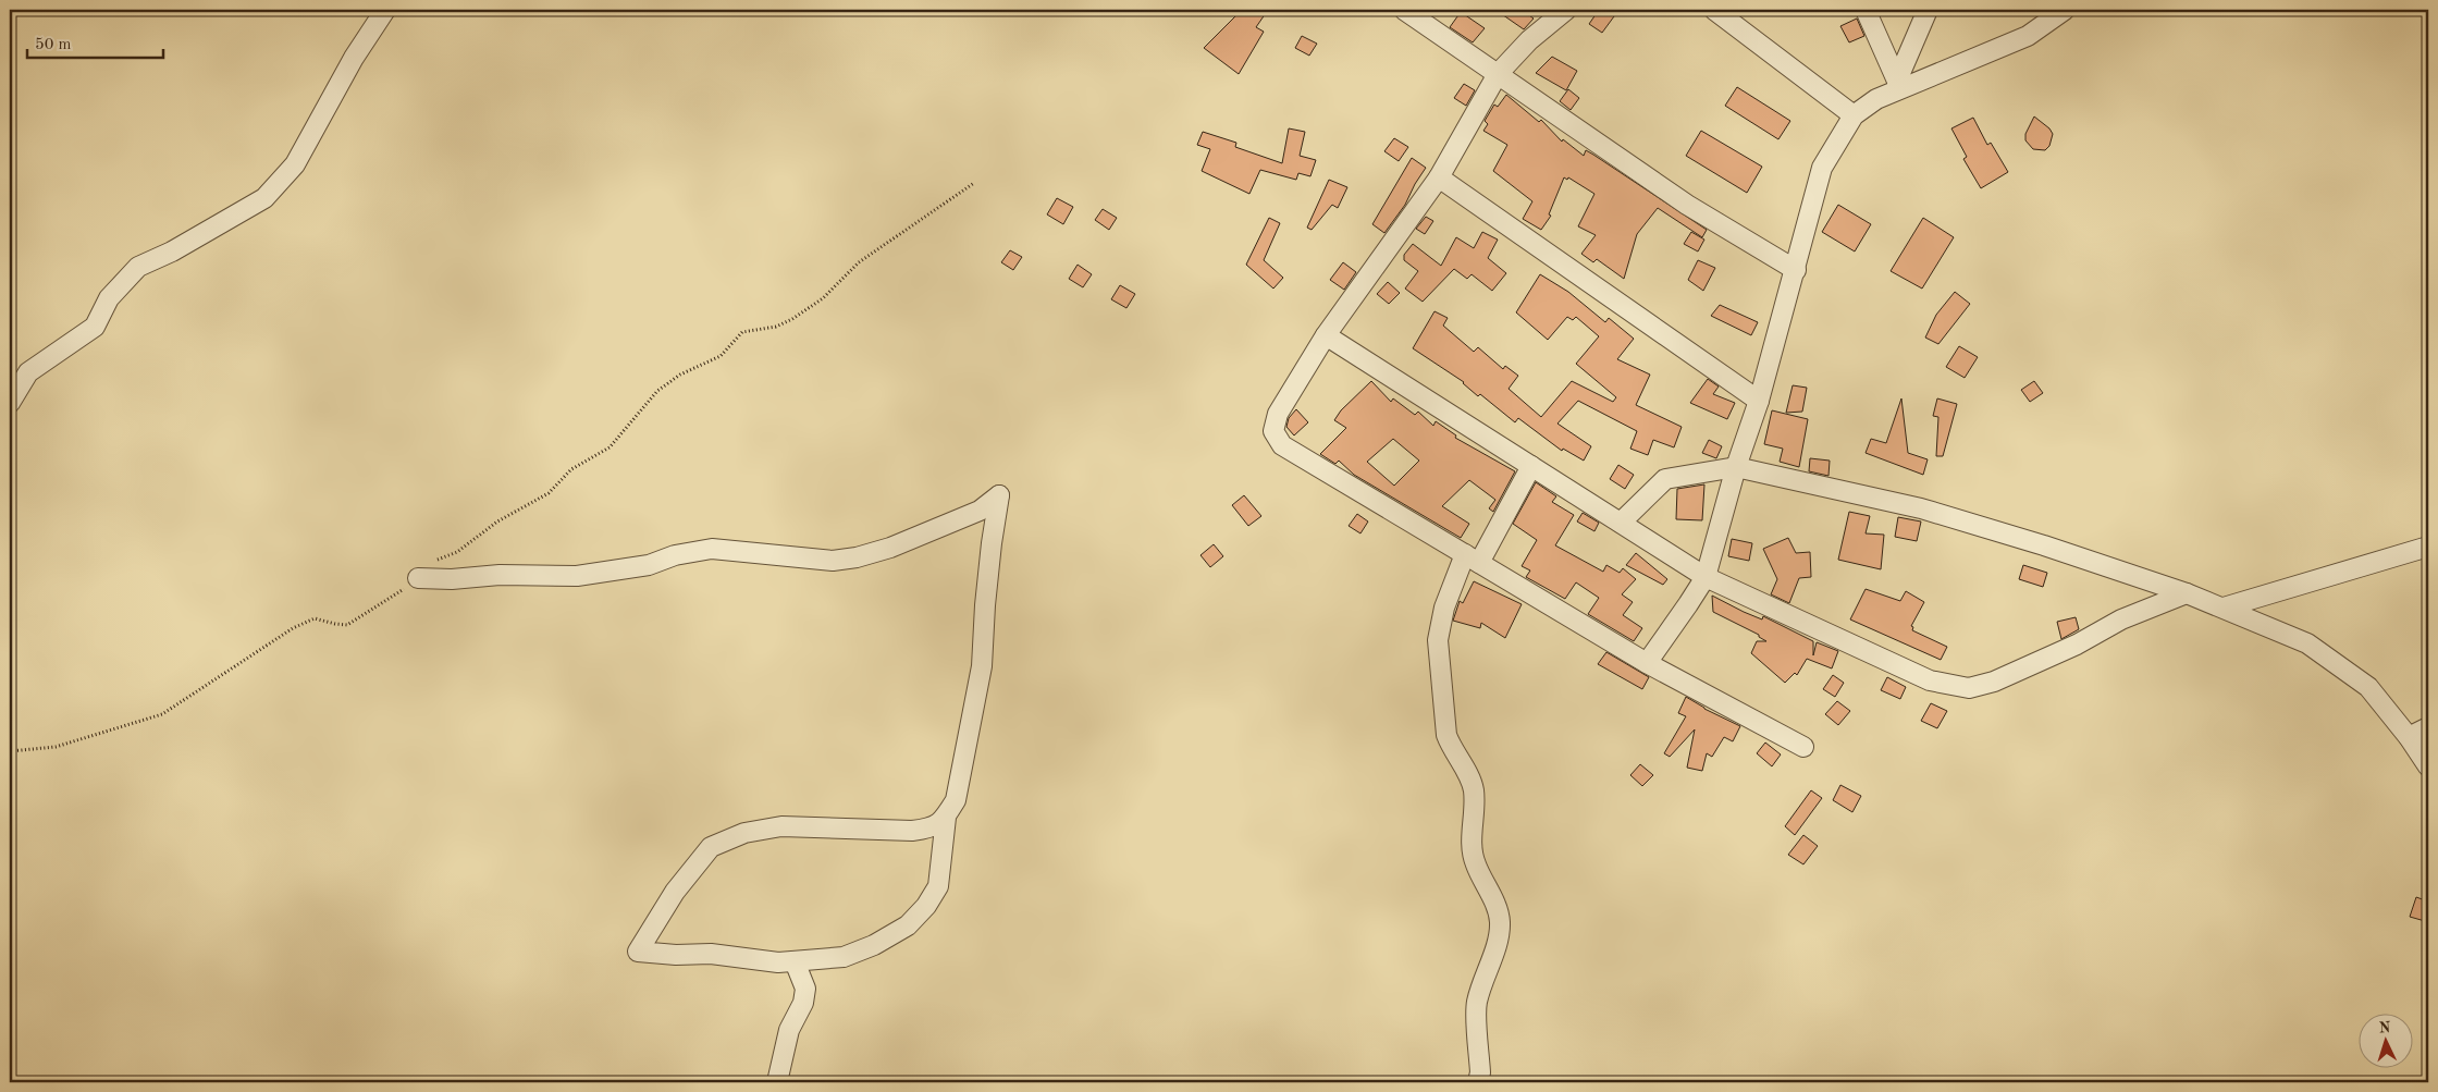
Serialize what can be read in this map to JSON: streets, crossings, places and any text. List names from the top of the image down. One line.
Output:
{"scale_bar":"50 m","north":"top"}
